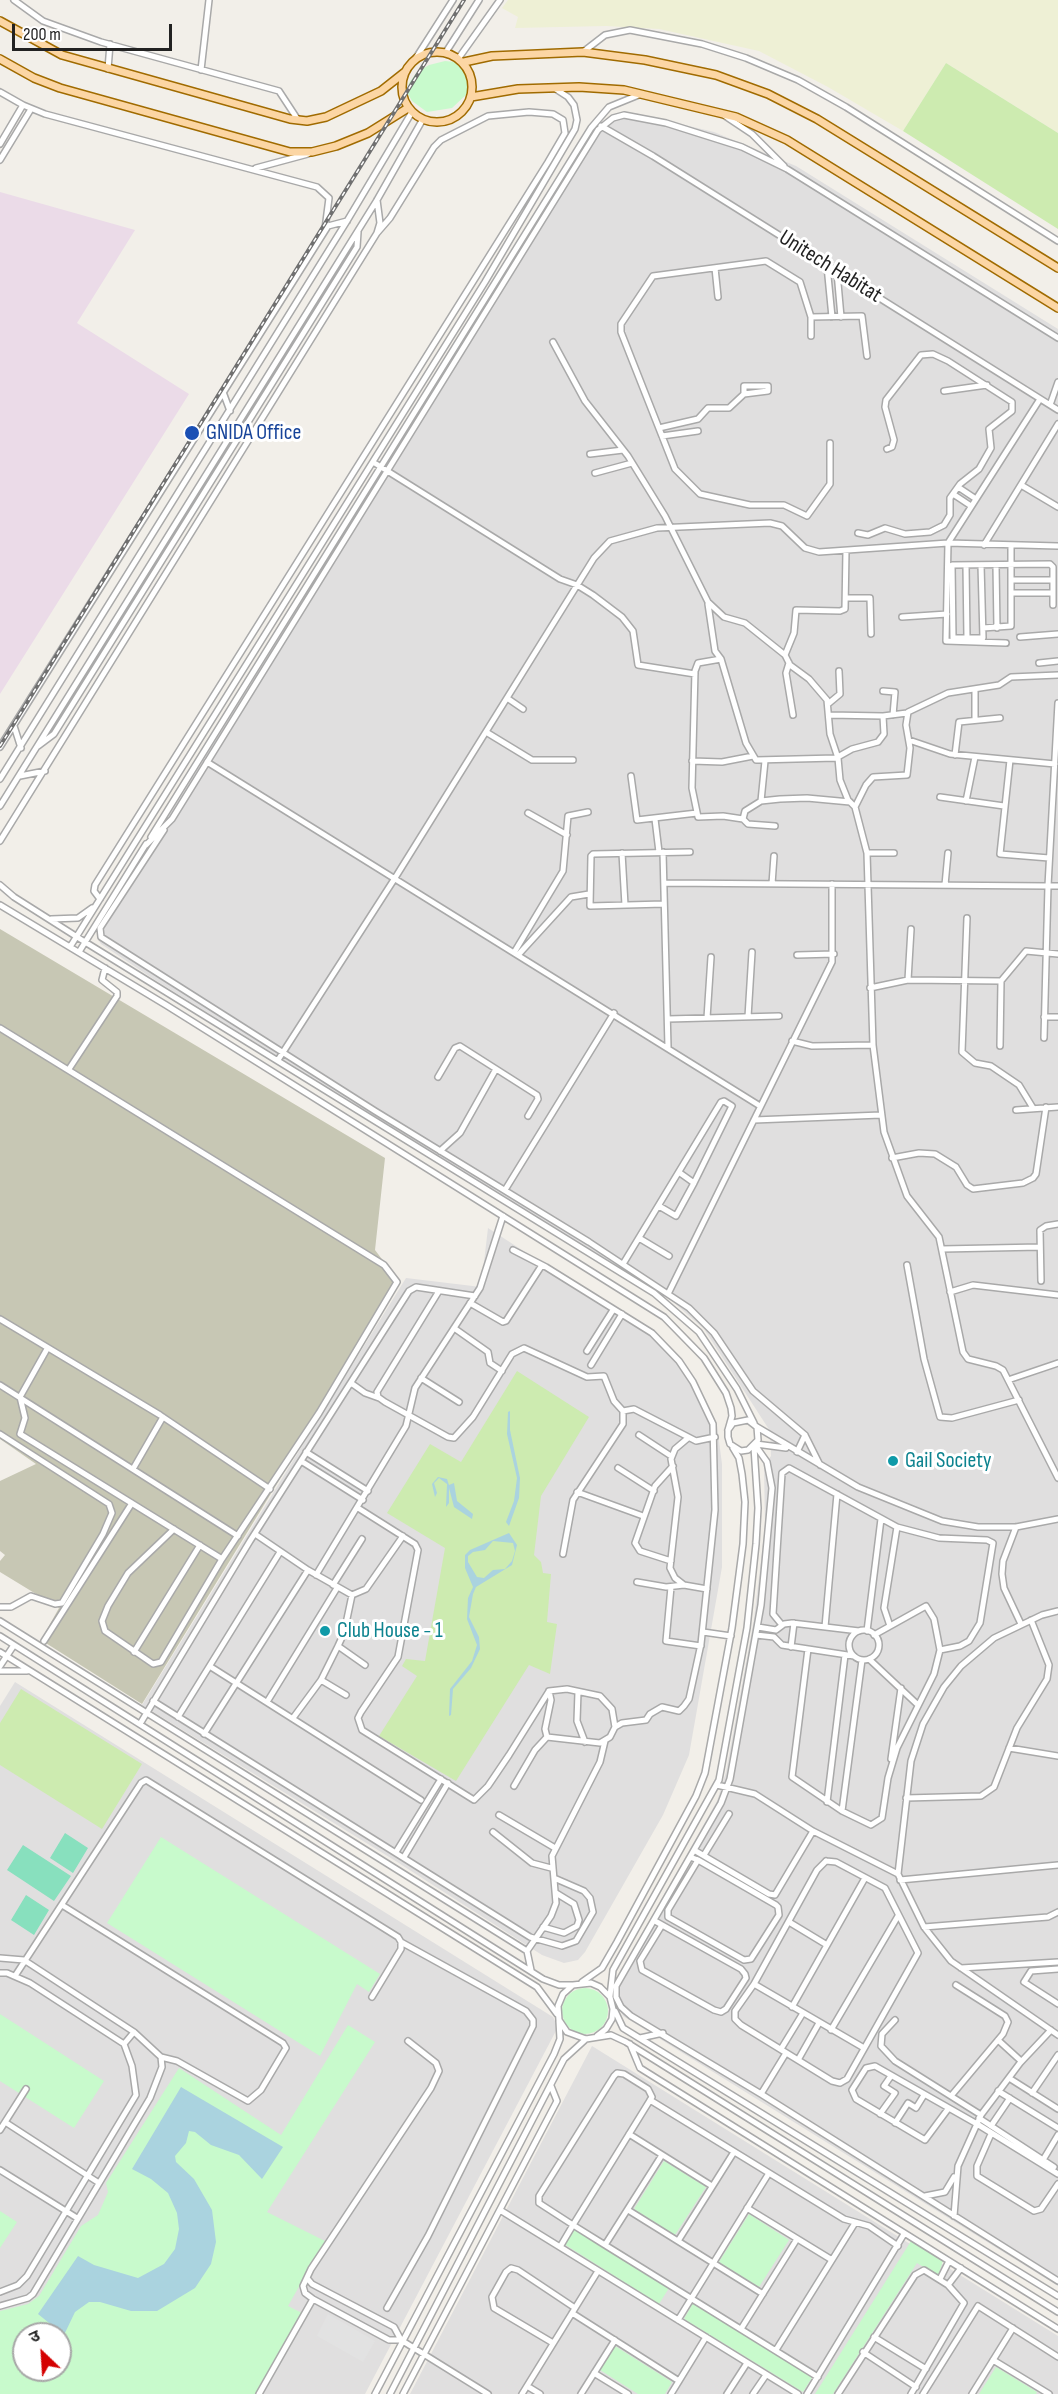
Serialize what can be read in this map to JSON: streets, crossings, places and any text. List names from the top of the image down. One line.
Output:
{"streets":{"street":["Unitech Habitat"]},"places":["GNIDA Office","Gail Society","Club House - 1"],"scale_bar":"200 m","north":"top left"}
